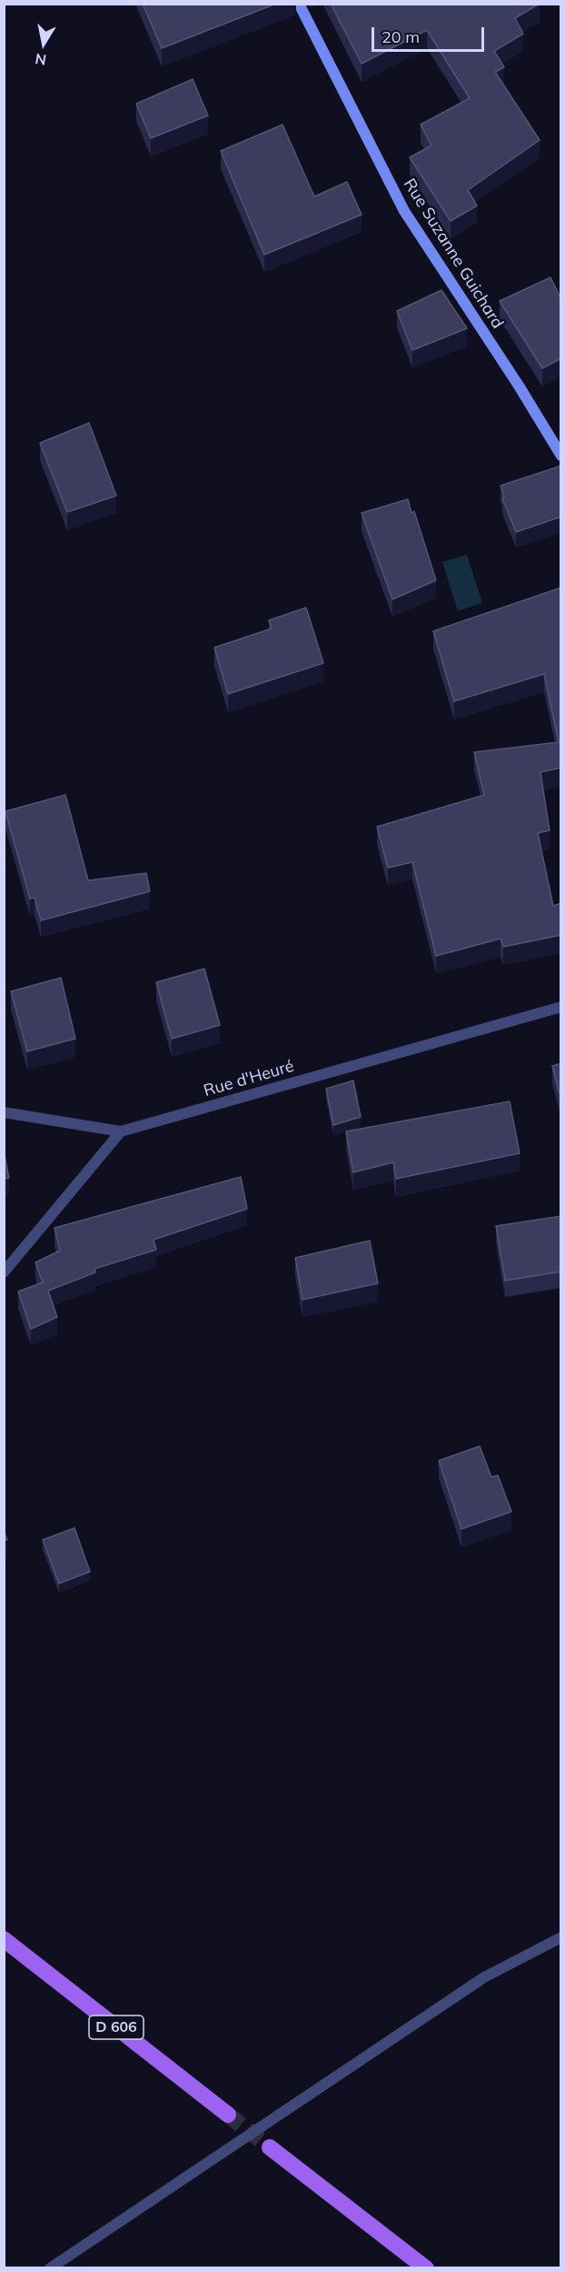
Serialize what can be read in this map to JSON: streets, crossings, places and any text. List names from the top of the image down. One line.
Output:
{"streets":{"main road":["D 606"],"street":["Rue Suzanne Guichard","Rue d'Heuré"]},"scale_bar":"20 m","north":"bottom"}
